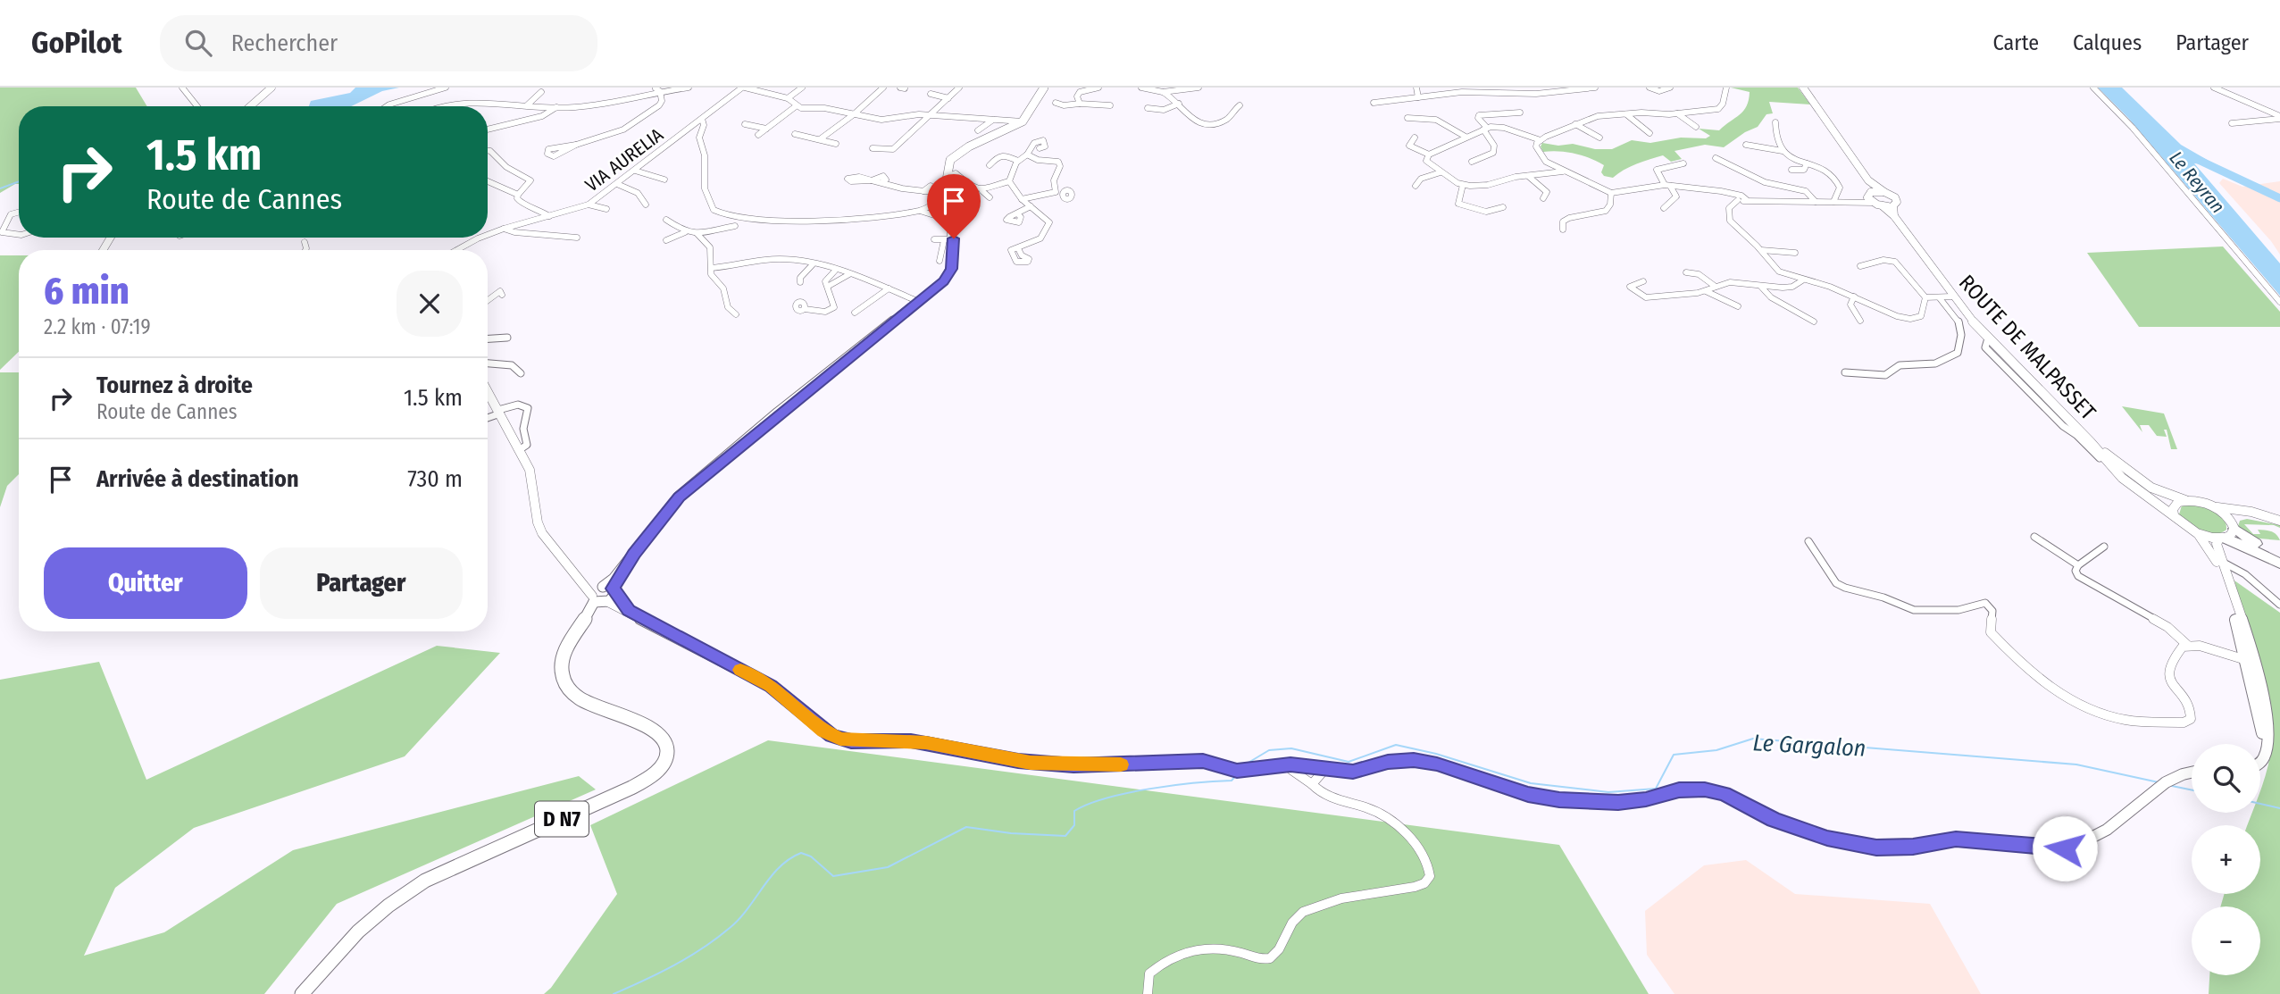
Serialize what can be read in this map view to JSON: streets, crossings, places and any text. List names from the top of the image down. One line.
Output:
{"streets":{"main road":["D N7"],"street":["VIA AURELIA","ROUTE DE MALPASSET"]},"water":["Le Reyran","Le Gargalon"],"page":{"header":"GoPilot","search":"Rechercher","nav":["Carte","Calques","Partager"],"turn":["1.5 km","Route de Cannes"],"heading":["6 min","2.2 km · 07:19"],"list":[{"name":"Tournez à droite","note":"Route de Cannes","value":"1.5 km"},{"name":"Arrivée à destination","value":"730 m"}],"buttons":["Quitter","Partager"],"map_buttons":["+","−"]}}
